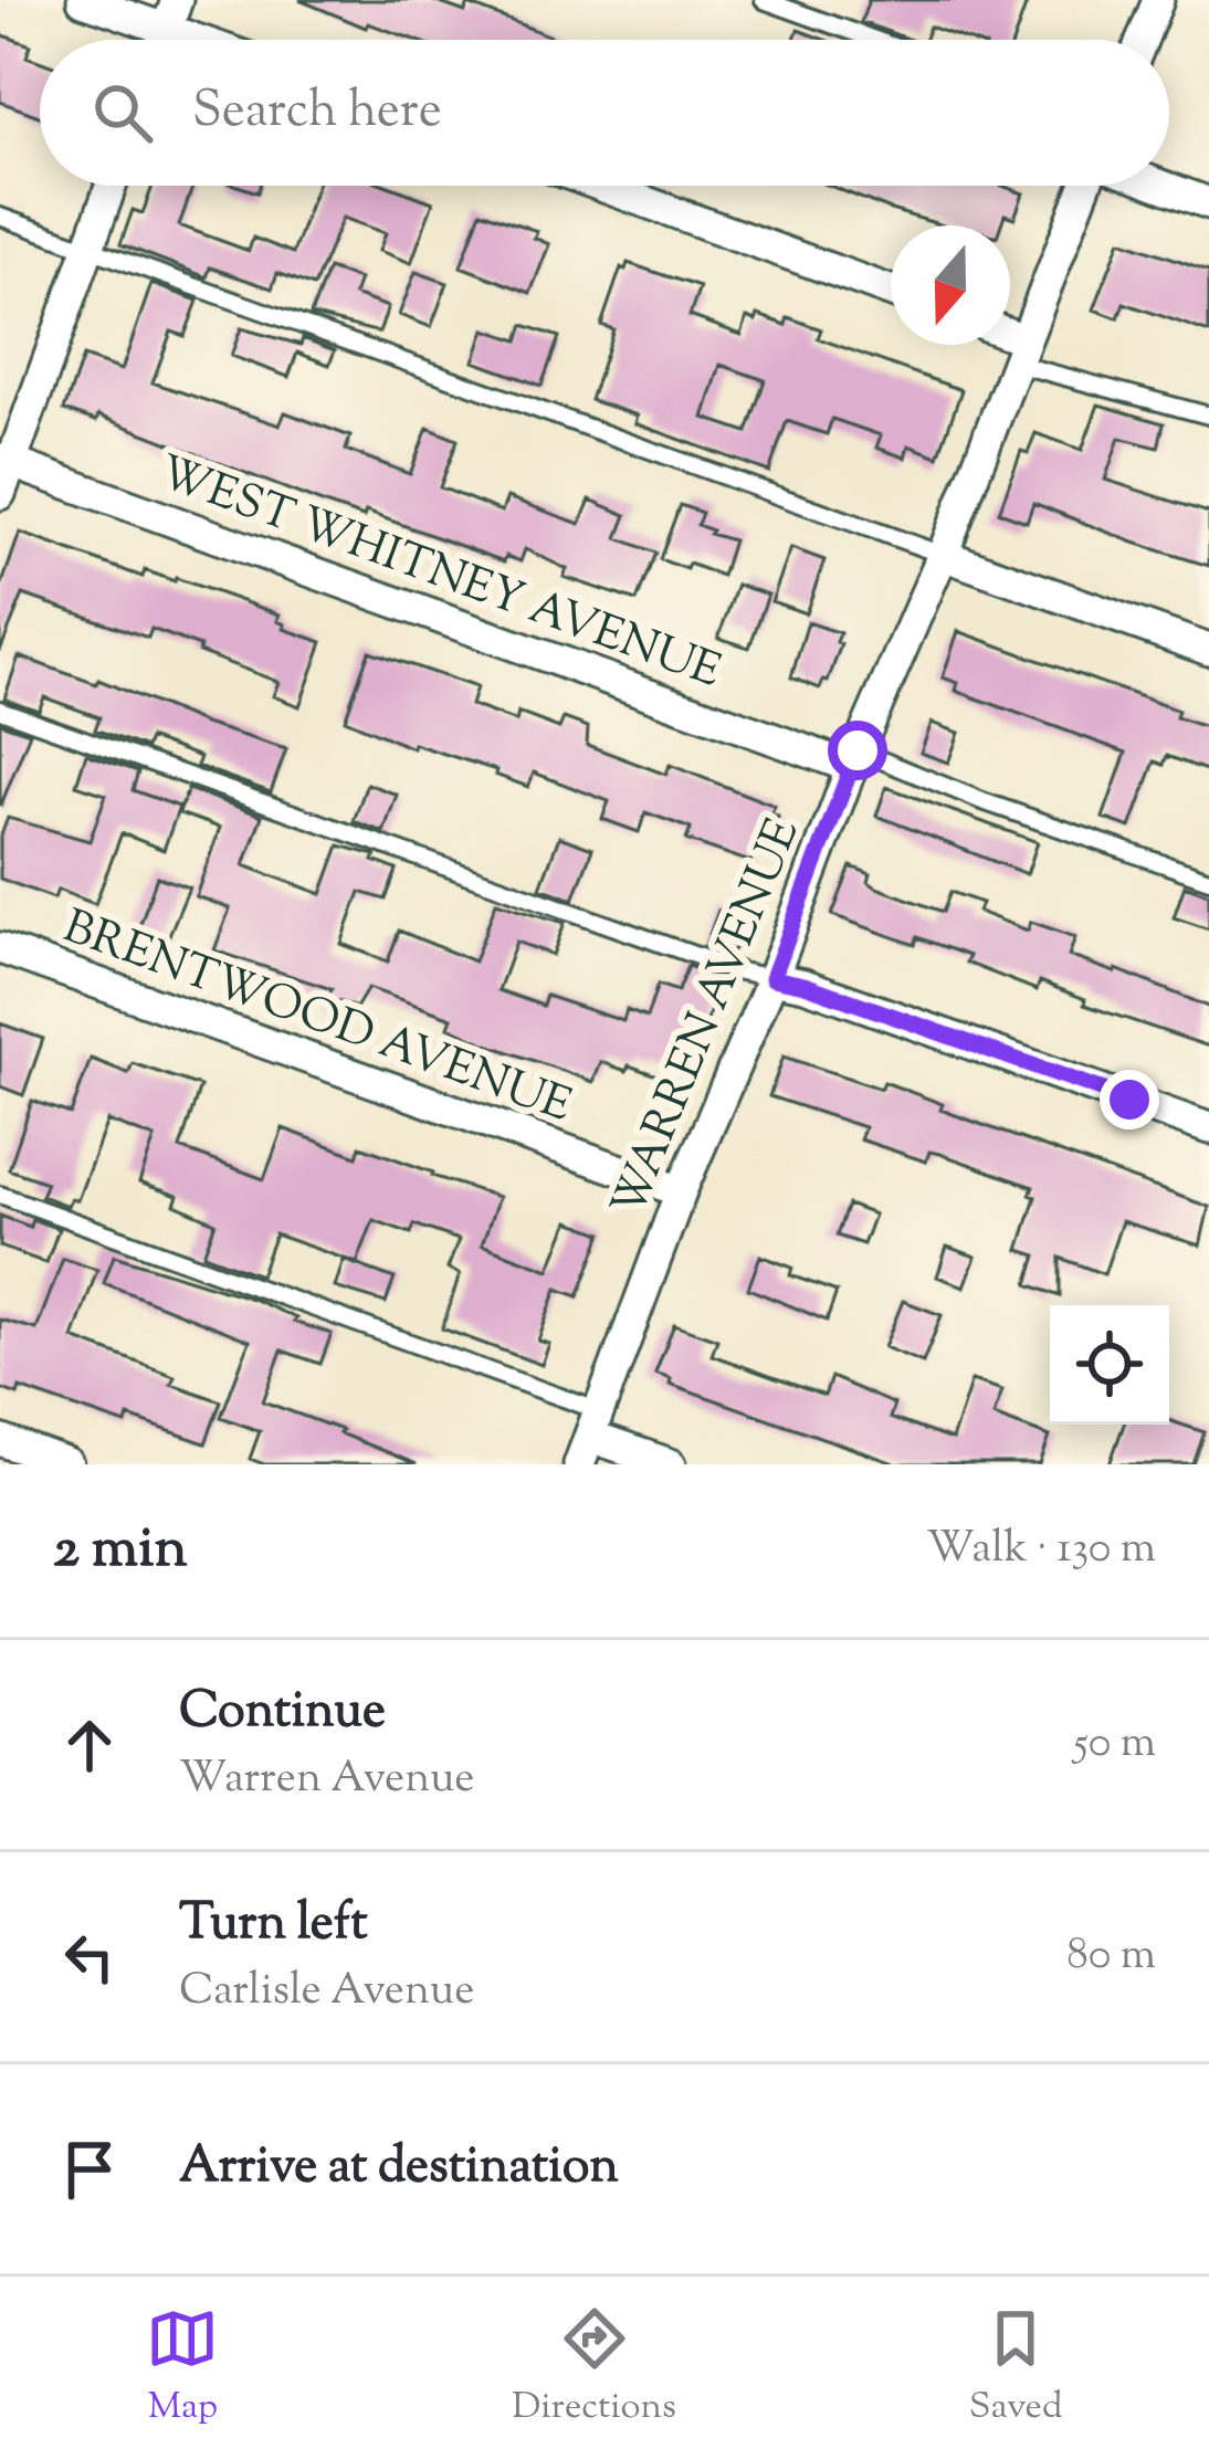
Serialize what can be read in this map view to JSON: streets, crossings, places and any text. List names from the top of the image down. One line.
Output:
{"streets":{"street":["WEST WHITNEY AVENUE","BRENTWOOD AVENUE","WARREN AVENUE"]},"crossings":[["WEST WHITNEY AVENUE","WARREN AVENUE"],["BRENTWOOD AVENUE","WARREN AVENUE"]],"north":"bottom","page":{"search":"Search here","heading":["2 min","Walk · 130 m"],"list":[["Continue","Warren Avenue","50 m"],["Turn left","Carlisle Avenue","80 m"],"Arrive at destination"],"nav":["Map","Directions","Saved"]}}
